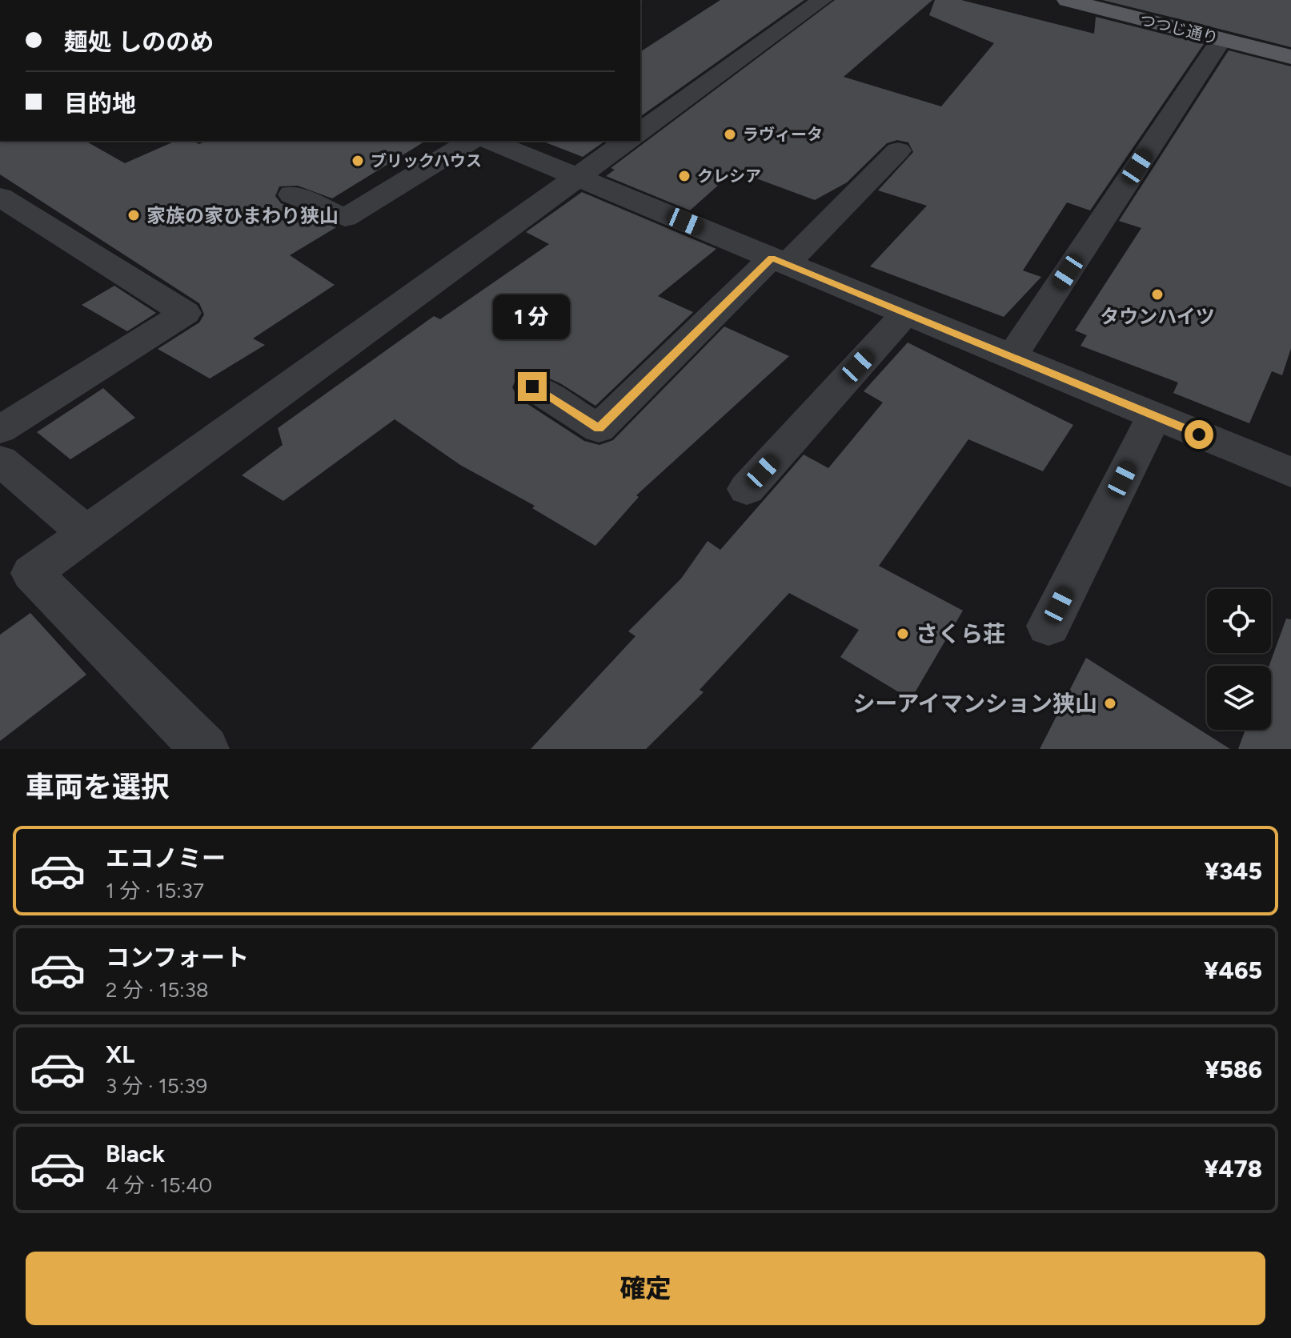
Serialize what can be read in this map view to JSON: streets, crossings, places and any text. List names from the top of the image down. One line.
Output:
{"streets":{"main road":["つつじ通り"]},"places":["ラヴィータ","ブリックハウス","クレシア","家族の家ひまわり狭山","タウンハイツ","さくら荘","シーアイマンション狭山"],"page":{"banner":["麺処 しののめ","目的地"],"bubble":"1 分","heading":"車両を選択","list":[{"name":"エコノミー","note":"1 分 · 15:37","value":"¥345"},{"name":"コンフォート","note":"2 分 · 15:38","value":"¥465"},{"name":"XL","note":"3 分 · 15:39","value":"¥586"},{"name":"Black","note":"4 分 · 15:40","value":"¥478"}],"buttons":"確定"}}
